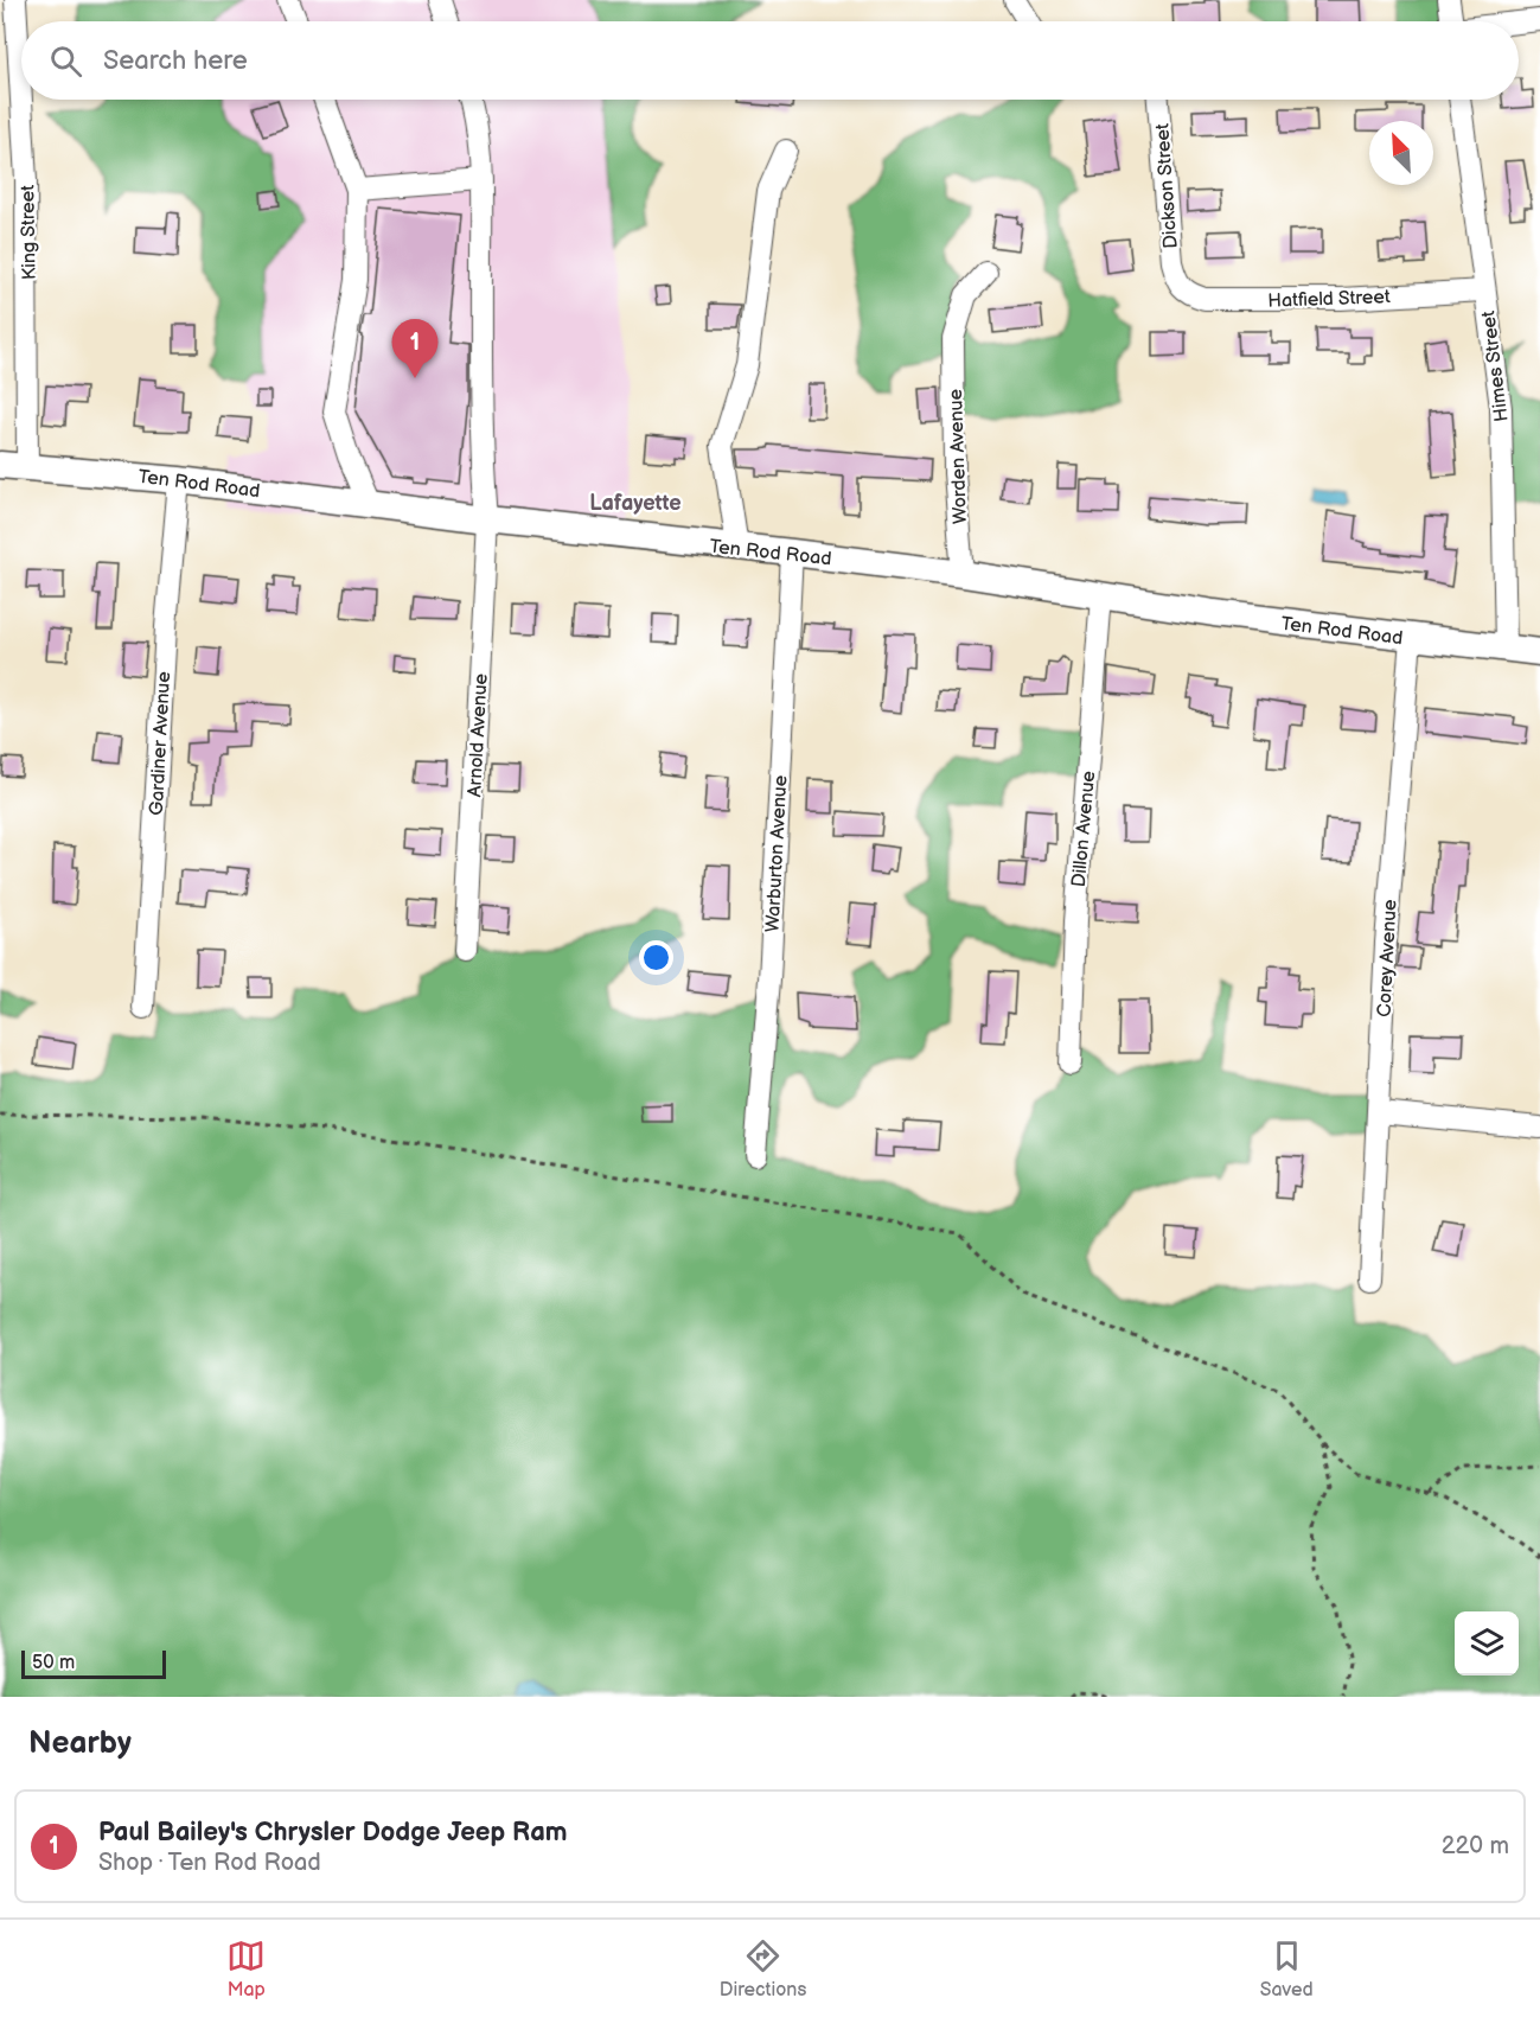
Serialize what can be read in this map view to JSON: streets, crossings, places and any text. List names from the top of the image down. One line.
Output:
{"streets":{"main road":["Ten Rod Road"],"street":["Dickson Street","King Street","Hatfield Street","Himes Street","Worden Avenue","Arnold Avenue","Gardiner Avenue","Dillon Avenue","Warburton Avenue","Corey Avenue"]},"crossings":[["Dickson Street","Hatfield Street"],["King Street","Ten Rod Road"],["Hatfield Street","Himes Street"],["Himes Street","Ten Rod Road"],["Worden Avenue","Ten Rod Road"],["Ten Rod Road","Arnold Avenue"],["Ten Rod Road","Gardiner Avenue"],["Ten Rod Road","Dillon Avenue"],["Ten Rod Road","Warburton Avenue"],["Ten Rod Road","Corey Avenue"]],"districts":["Lafayette"],"scale_bar":"50 m","north":"top left","page":{"search":"Search here","pins":"1","scale":"50 m","heading":"Nearby","list":[{"mark":"1","name":"Paul Bailey's Chrysler Dodge Jeep Ram","note":"Shop · Ten Rod Road","value":"220 m"}],"nav":["Map","Directions","Saved"]}}
